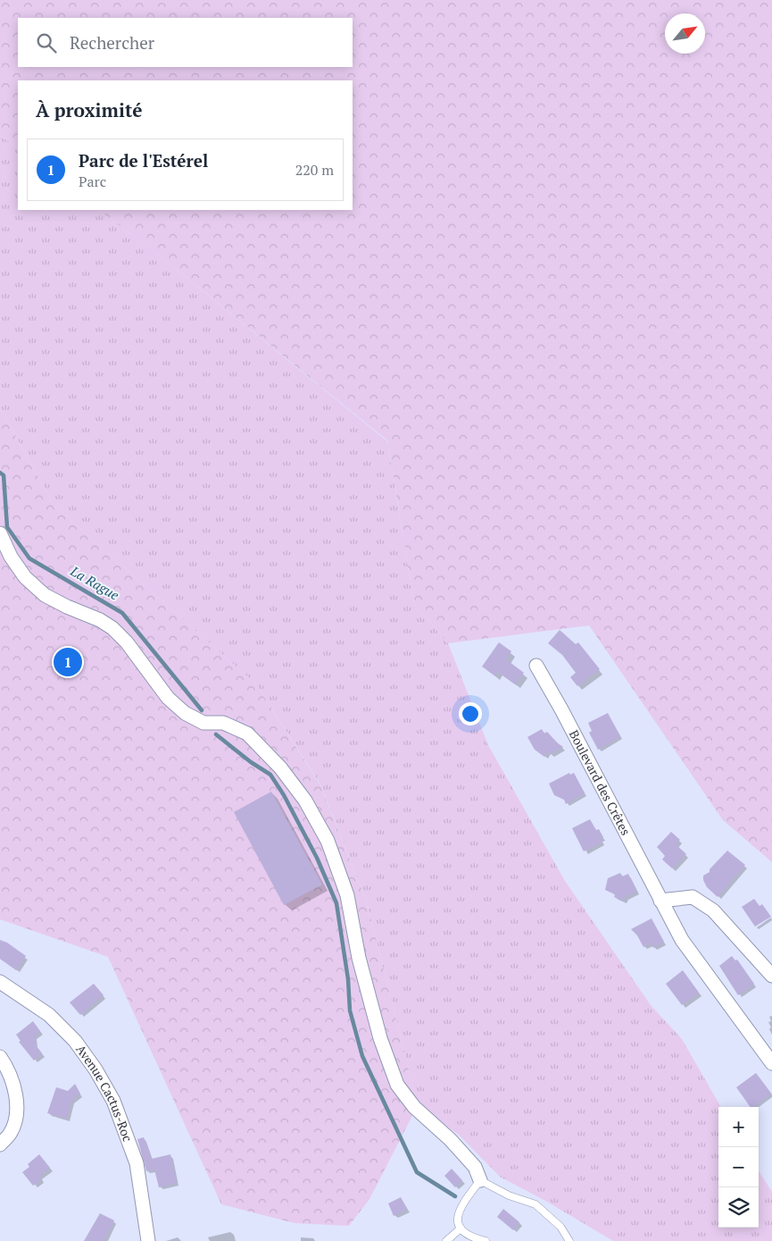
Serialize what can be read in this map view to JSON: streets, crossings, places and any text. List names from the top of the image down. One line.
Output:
{"streets":{"street":["Boulevard des Crêtes","Avenue Cactus-Roc"]},"water":["La Rague"],"north":"top right","page":{"search":"Rechercher","heading":"À proximité","list":[{"mark":"1","name":"Parc de l'Estérel","note":"Parc","value":"220 m"}],"pins":"1","map_buttons":["+","−"]}}
